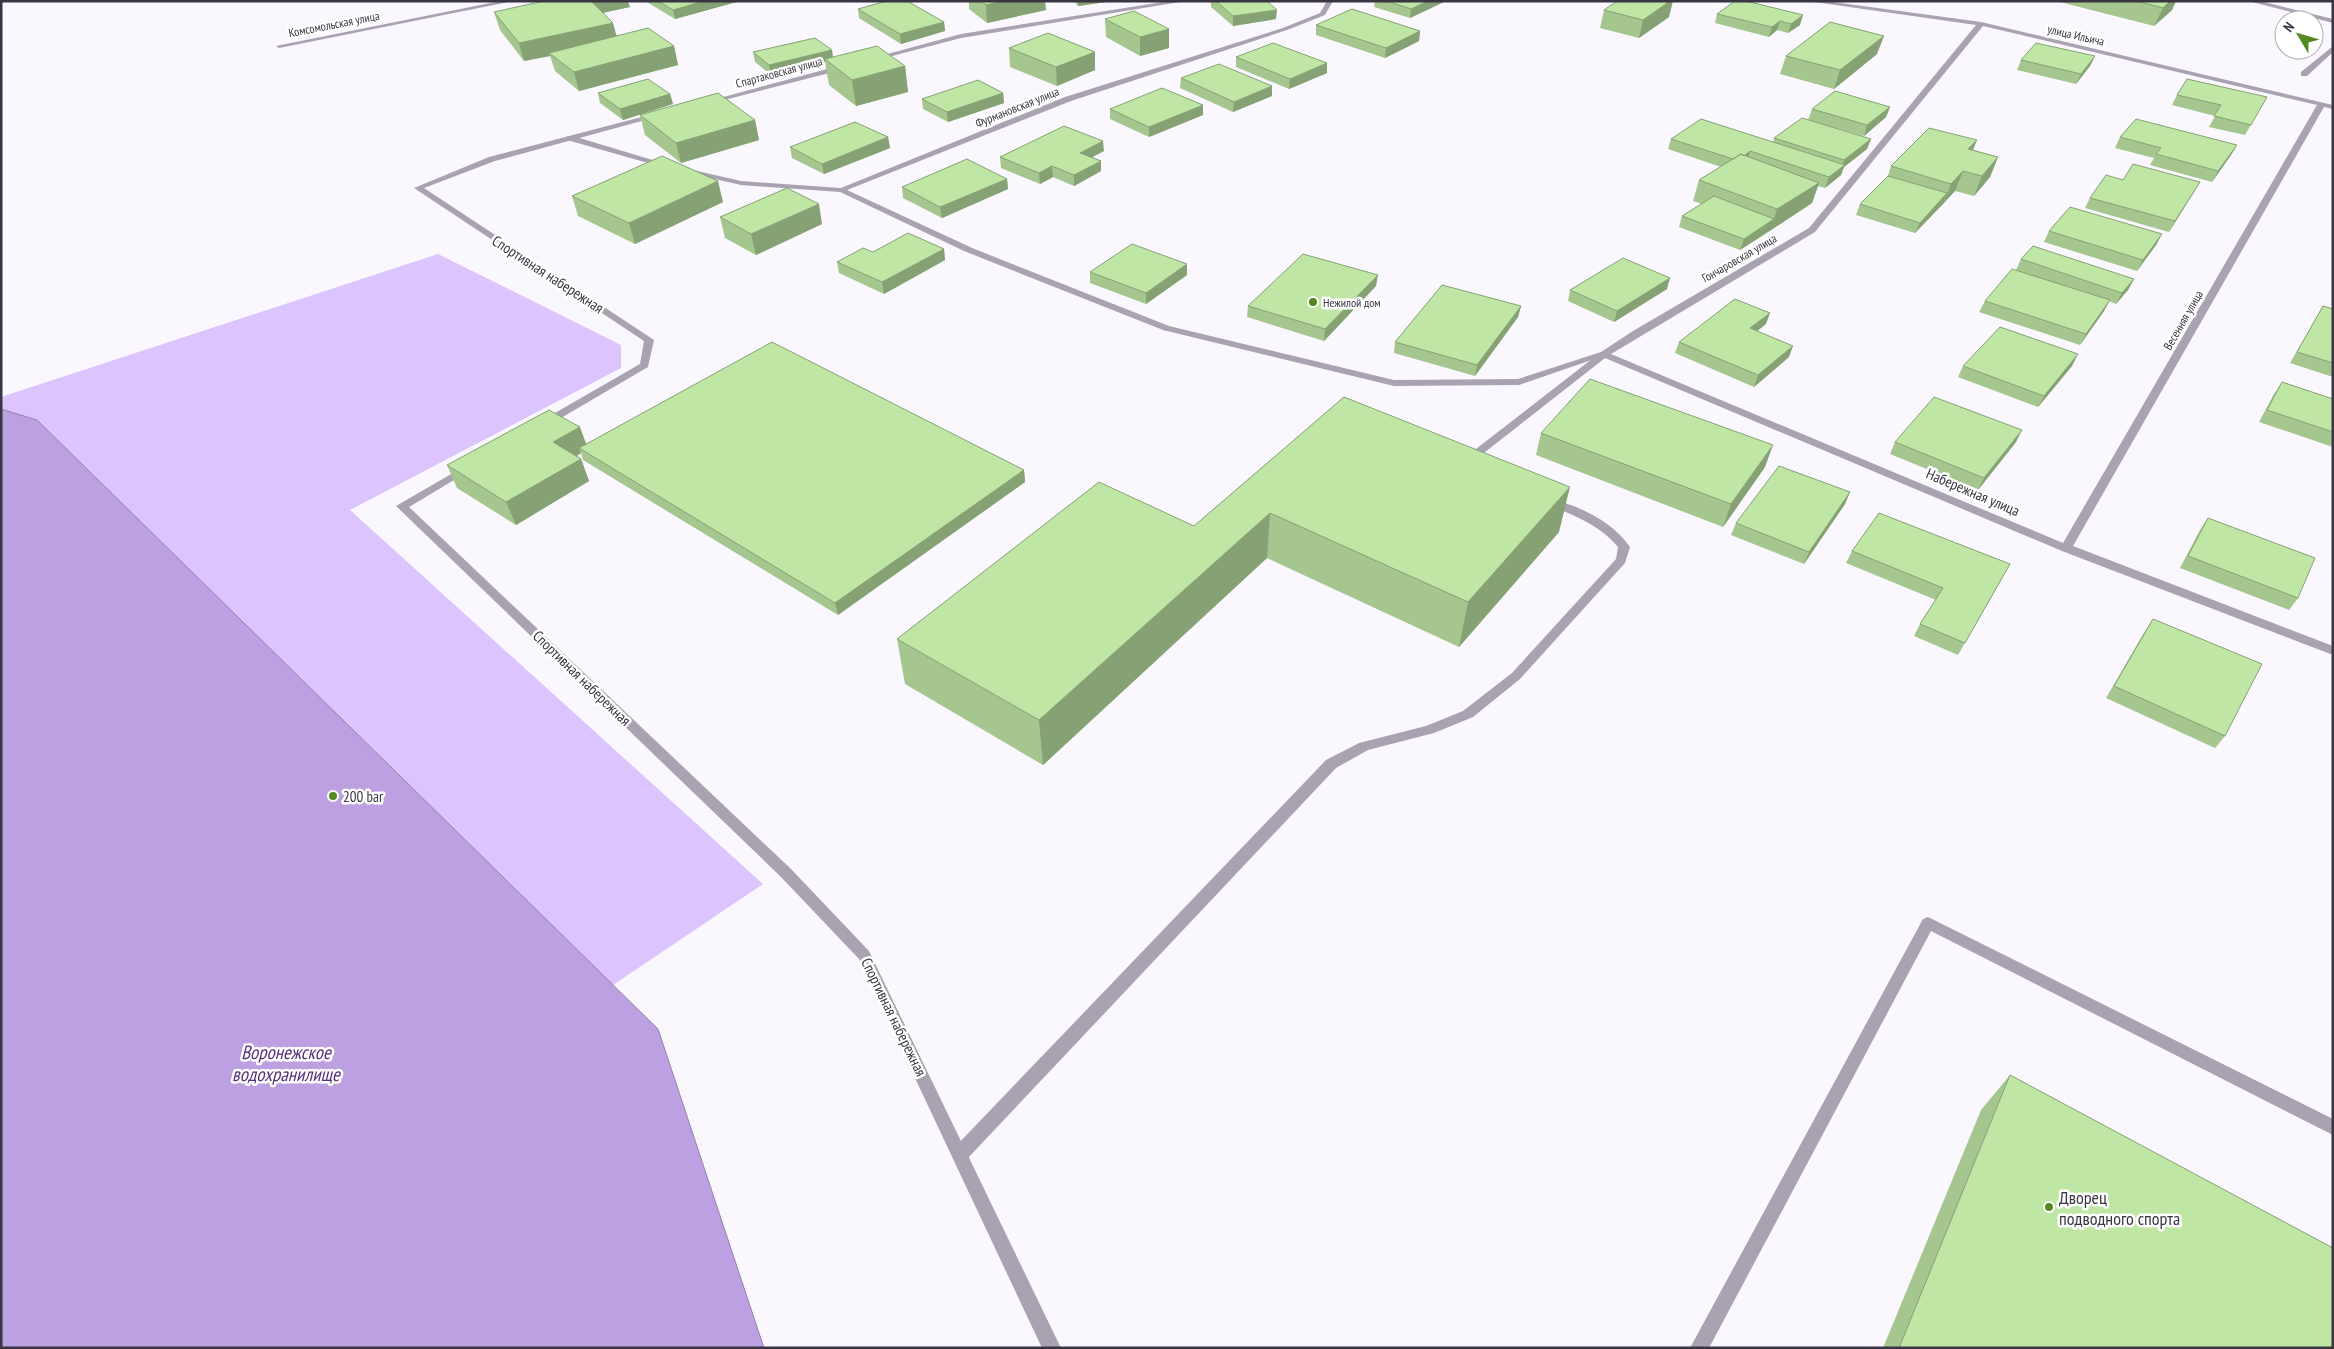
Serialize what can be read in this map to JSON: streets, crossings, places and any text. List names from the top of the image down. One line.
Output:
{"streets":{"street":["Комсомольская улица","улица Ильича","Спартаковская улица","Фурмановская улица","Гончаровская улица","Спортивная набережная","Весенняя улица","Набережная улица"]},"crossings":[["улица Ильича","Гончаровская улица"],["улица Ильича","Весенняя улица"],["Гончаровская улица","Набережная улица"],["Весенняя улица","Набережная улица"]],"water":["Воронежское водохранилище"],"places":["Нежилой дом","200 bar","Дворец подводного спорта"],"north":"top left"}
